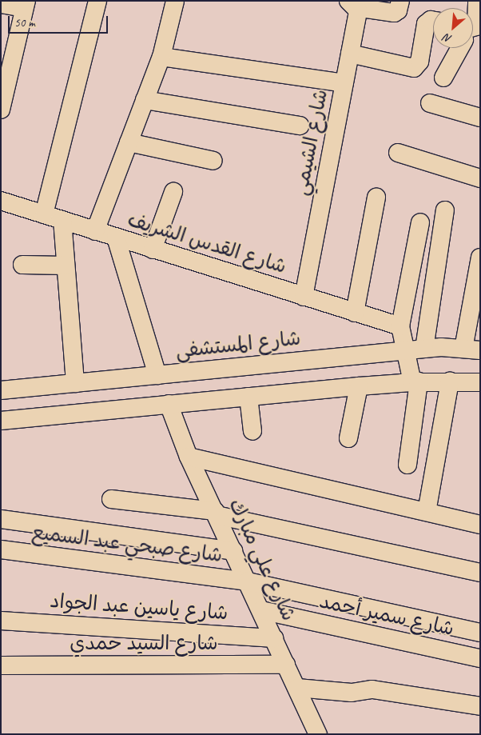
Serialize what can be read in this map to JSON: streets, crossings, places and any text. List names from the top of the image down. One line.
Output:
{"streets":{"street":["شارع الشيمي","شارع القدس الشريف","شارع المستشفى","شارع صبحي عبد السميع","شارع علي مبارك","شارع ياسين عبد الجواد","شارع سمير أحمد","شارع السيد حمدي"]},"crossings":[["شارع الشيمي","شارع القدس الشريف"],["شارع صبحي عبد السميع","شارع علي مبارك"],["شارع علي مبارك","شارع ياسين عبد الجواد"],["شارع علي مبارك","شارع سمير أحمد"],["شارع علي مبارك","شارع السيد حمدي"]],"scale_bar":"50 m","north":"bottom left"}
